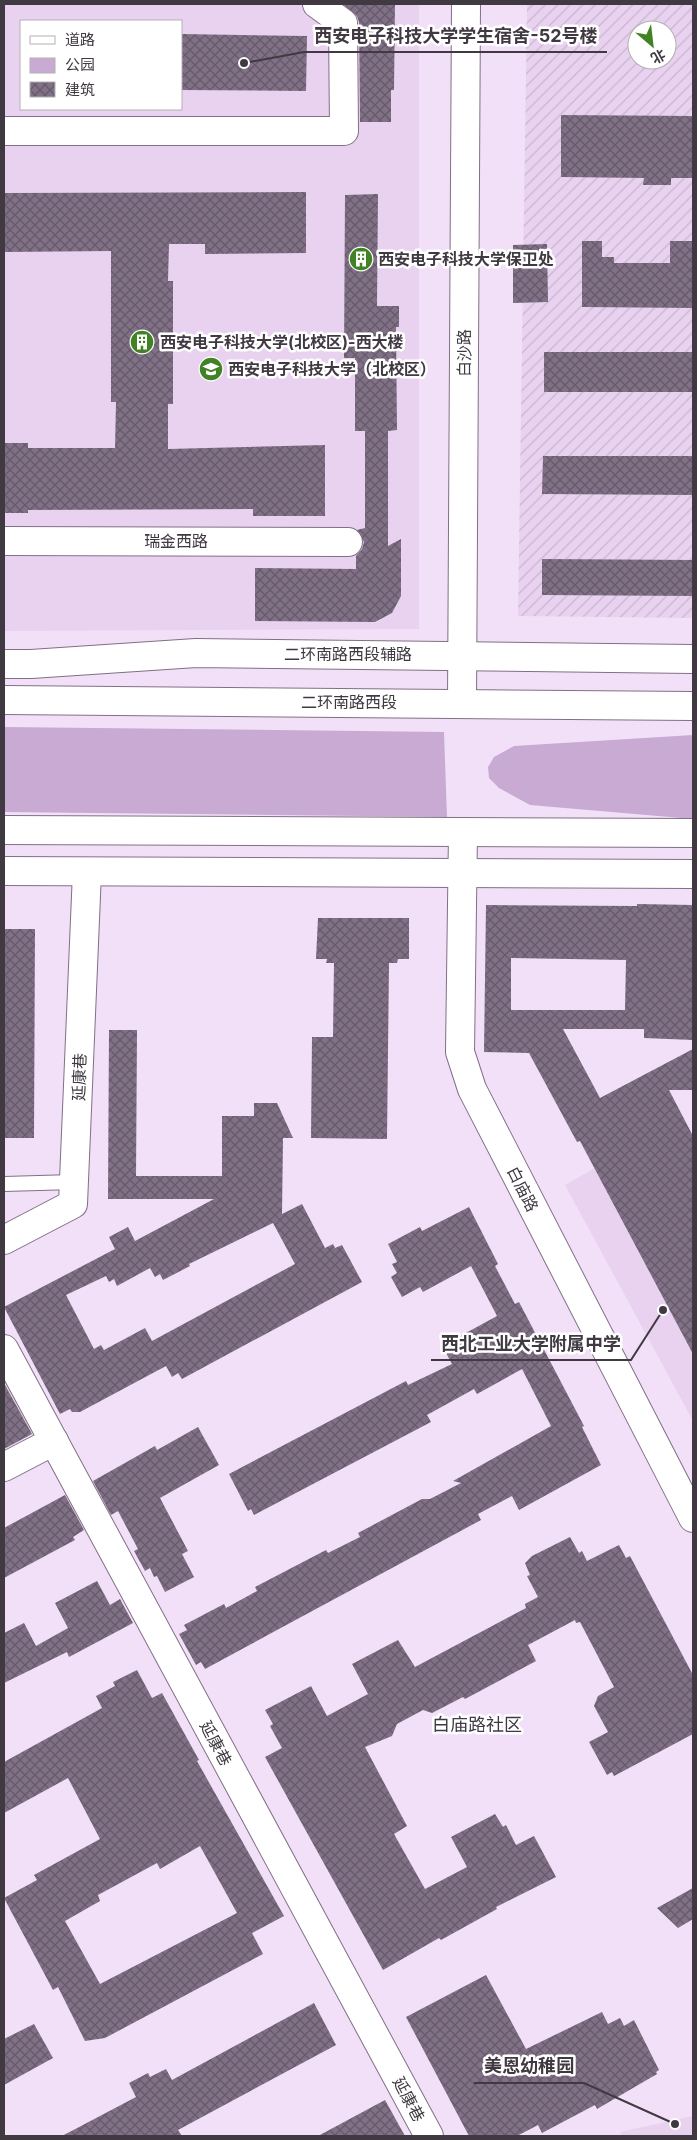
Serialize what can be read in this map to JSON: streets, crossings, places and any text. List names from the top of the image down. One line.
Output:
{"streets":{"main road":["白沙路","瑞金西路","二环南路西段辅路","二环南路西段","延康巷","白庙路"]},"crossings":[["白沙路","二环南路西段辅路"],["白沙路","二环南路西段"]],"districts":["白庙路社区"],"places":{"other":["西安电子科技大学学生宿舍-52号楼","西北工业大学附属中学","美恩幼稚园"],"building":["西安电子科技大学保卫处","西安电子科技大学(北校区)-西大楼"],"school or university":["西安电子科技大学（北校区）"]},"legend":["道路","公园","建筑"],"north":"bottom right"}
